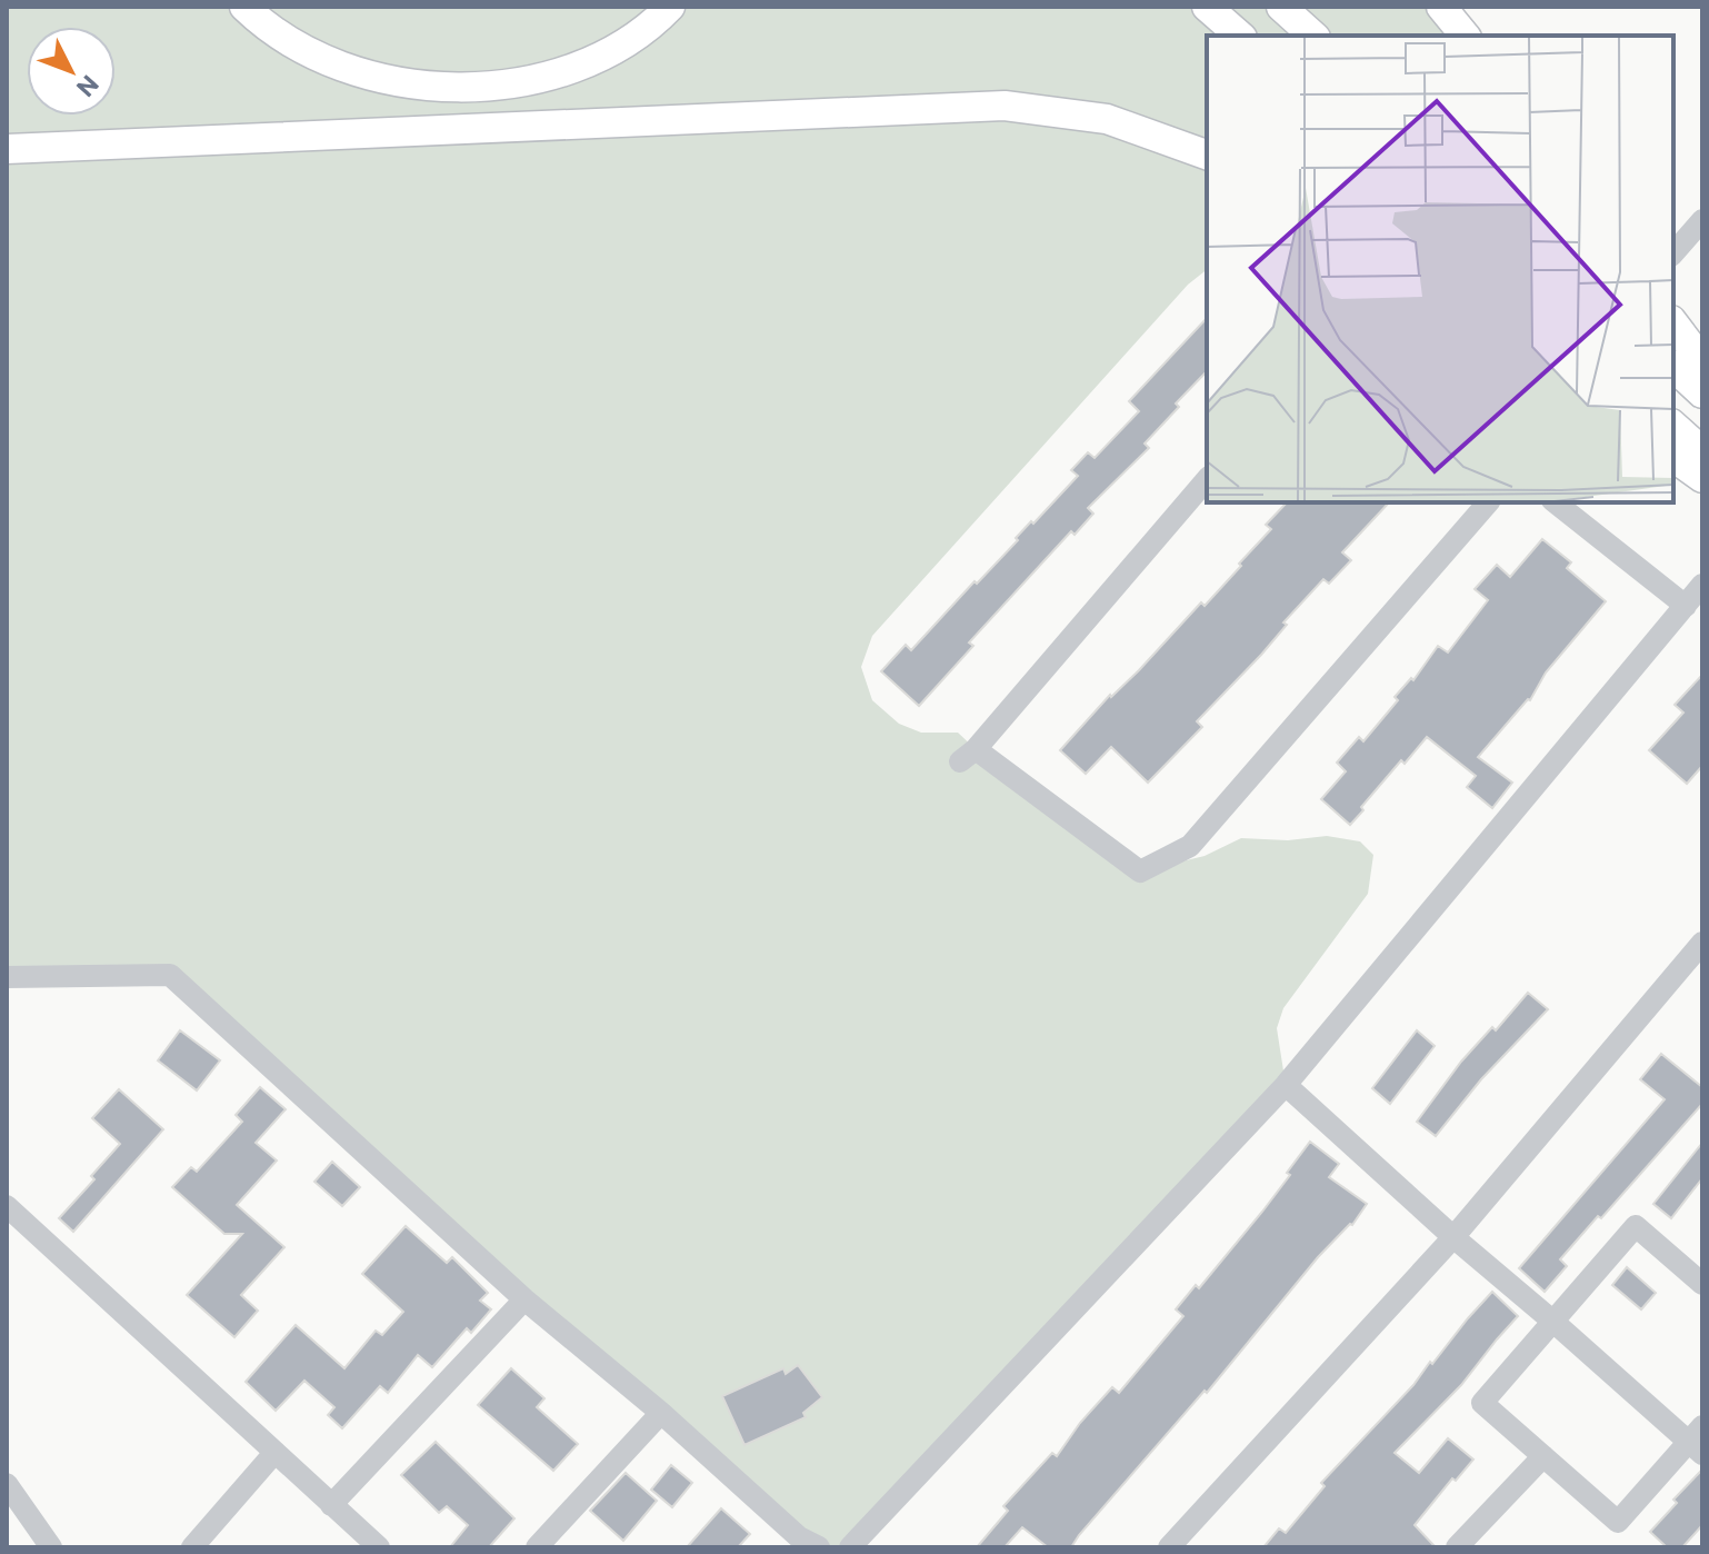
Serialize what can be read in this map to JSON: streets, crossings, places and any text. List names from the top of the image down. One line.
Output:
{"north":"bottom right"}
